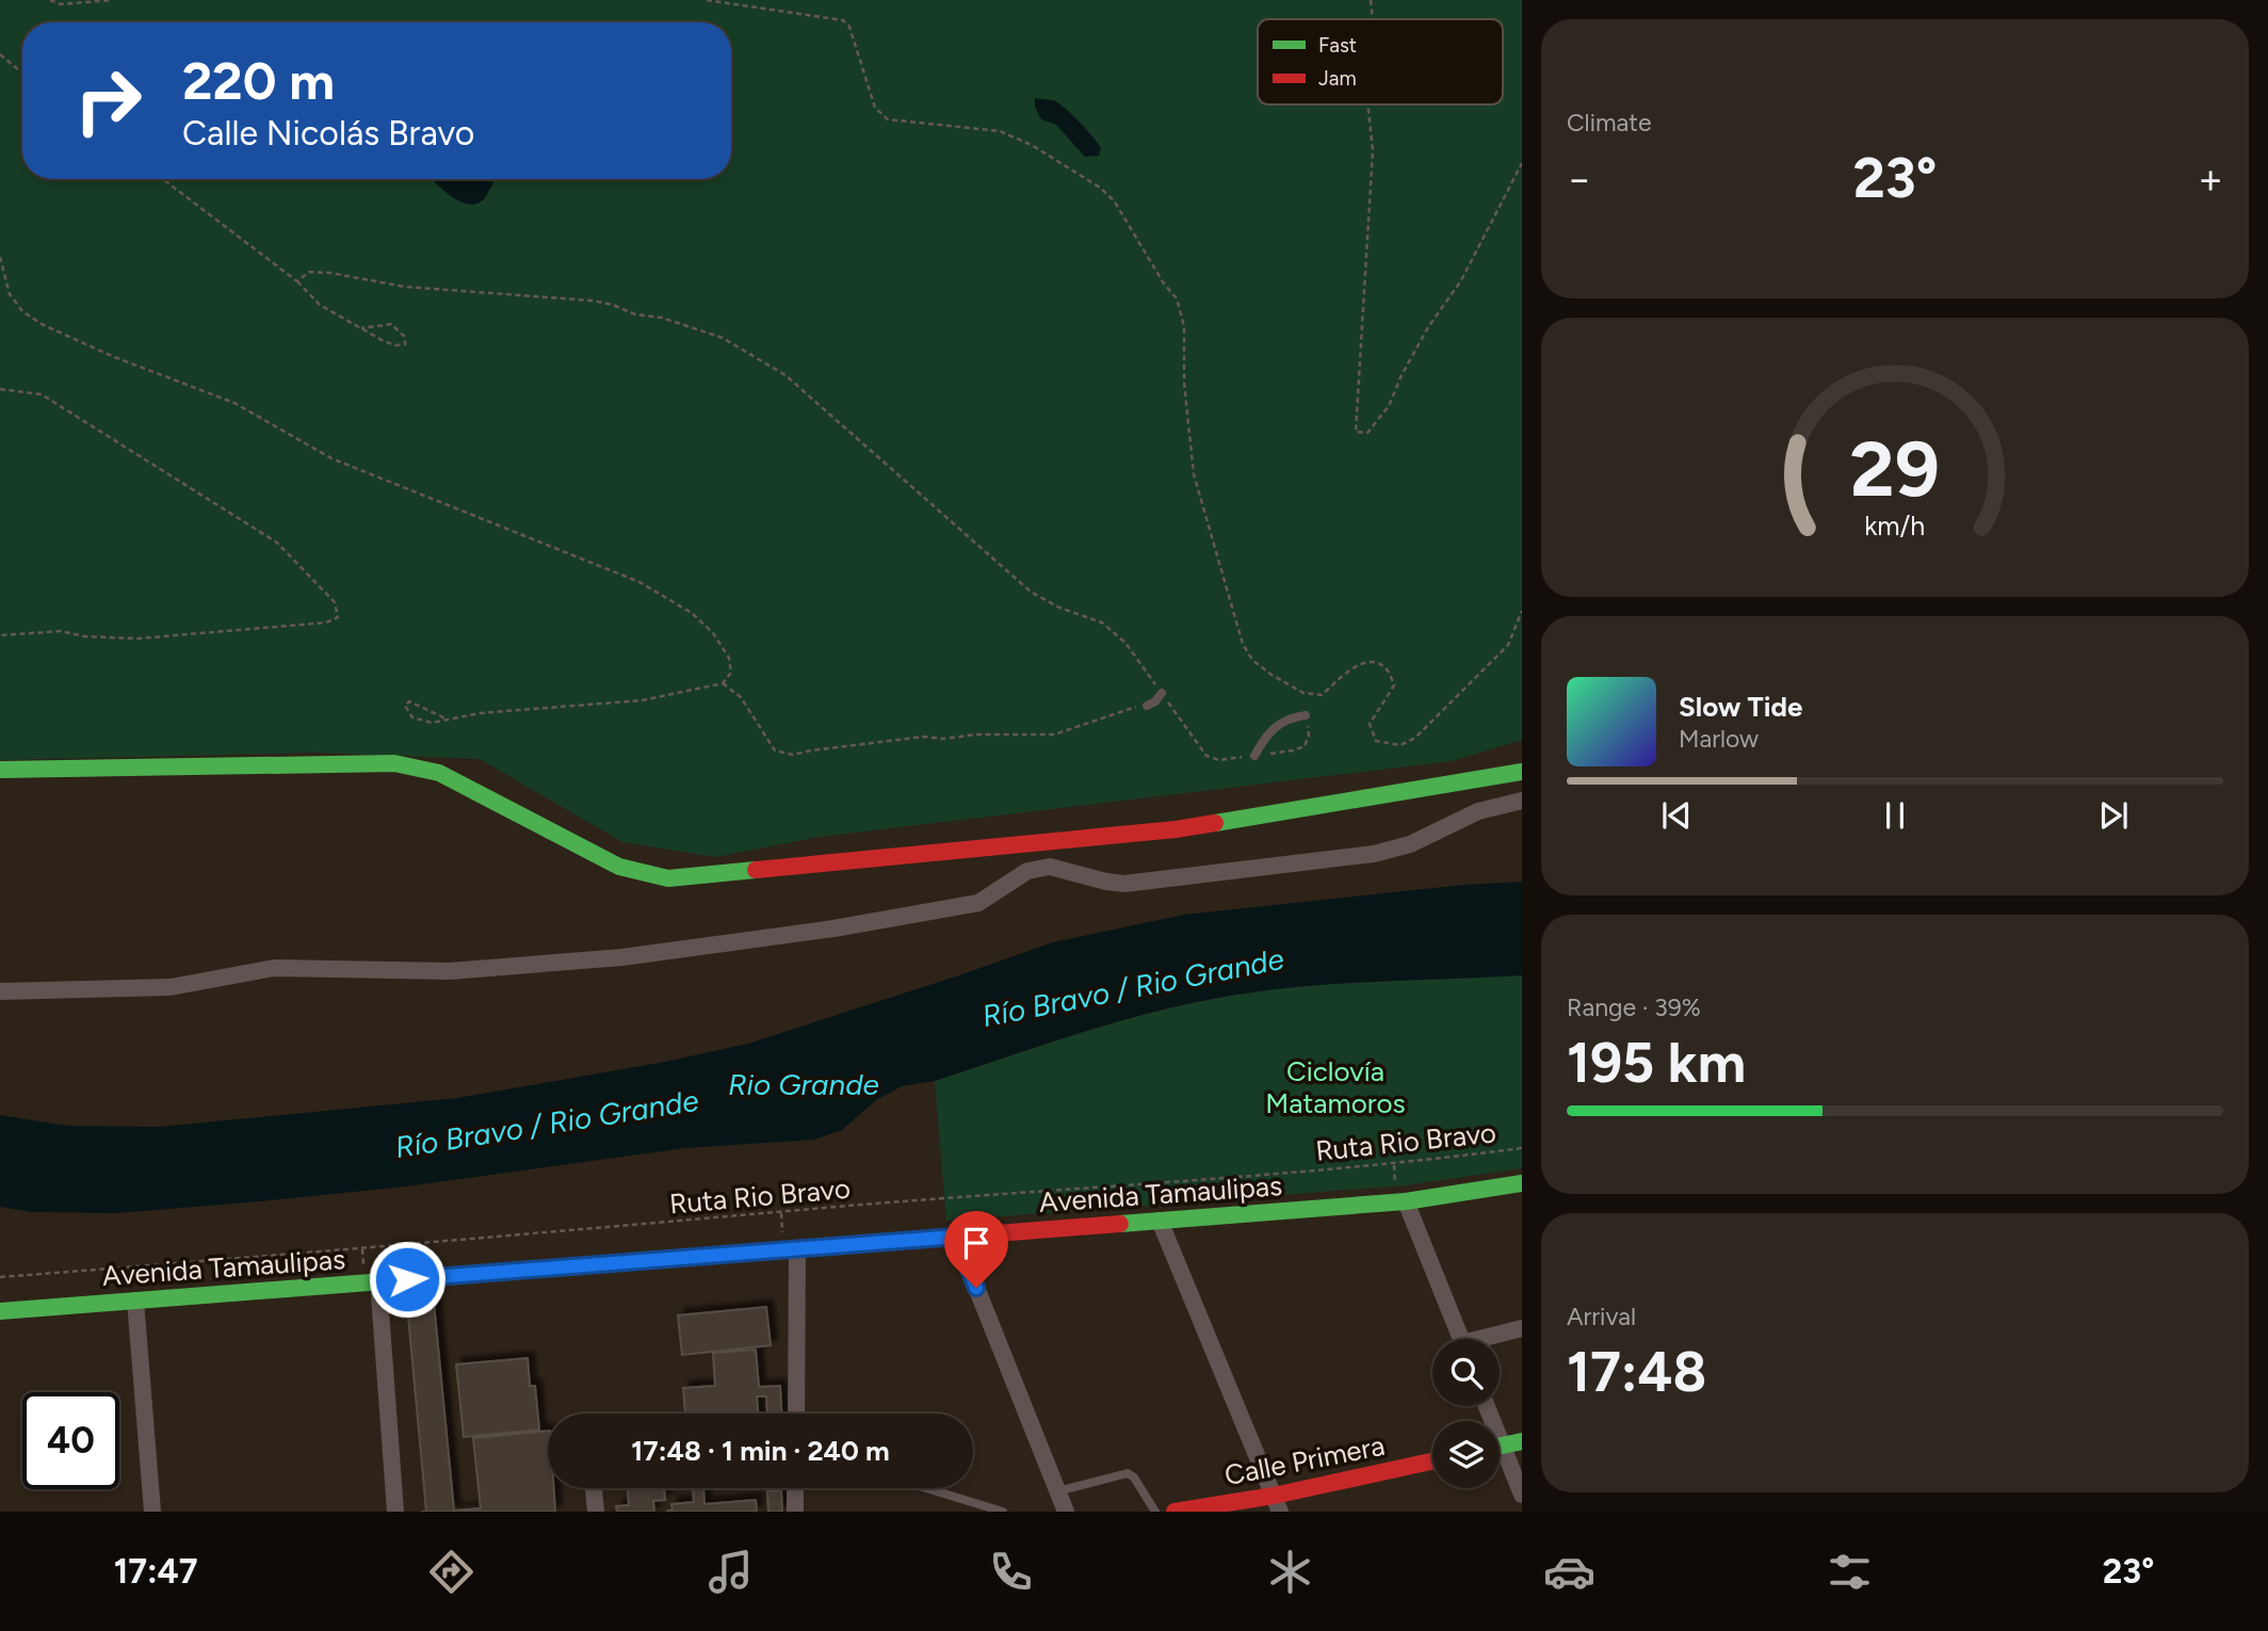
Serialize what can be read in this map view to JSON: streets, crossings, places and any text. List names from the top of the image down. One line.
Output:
{"streets":{"street":["Avenida Tamaulipas","Calle Primera"],"path":["Ruta Rio Bravo"]},"water":["Río Bravo / Rio Grande","Rio Grande"],"parks":["Ciclovía Matamoros"],"legend":["Fast","Jam"],"page":{"tile":["Climate",["Range · 39%","195 km"],["Arrival","17:48"]],"turn":["220 m","Calle Nicolás Bravo"],"heat":["−","23°","+"],"song":["Slow Tide","Marlow"],"limit":"40","trip":"17:48 · 1 min · 240 m","tabs":["17:47","23°"],"gauge":["29","km/h"]}}
